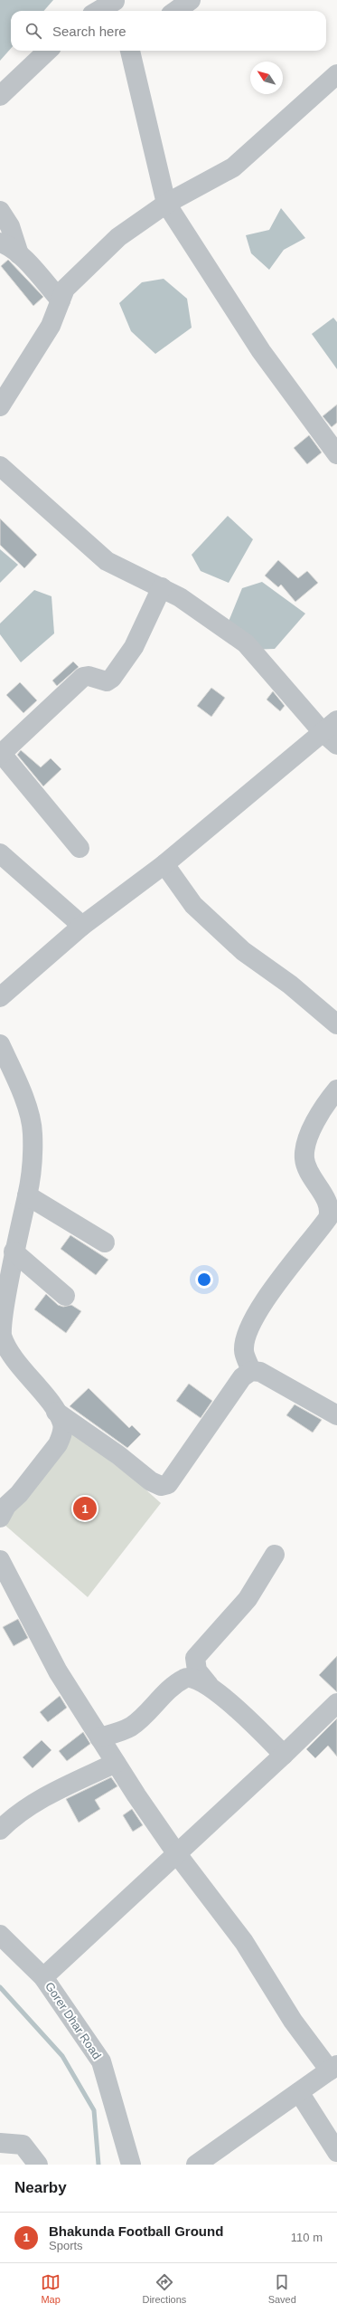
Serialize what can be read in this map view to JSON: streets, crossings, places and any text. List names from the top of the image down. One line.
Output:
{"streets":{"street":["Gorer Dhar Road"]},"north":"top left","page":{"search":"Search here","pins":"1","heading":"Nearby","list":[{"mark":"1","name":"Bhakunda Football Ground","note":"Sports","value":"110 m"}],"nav":["Map","Directions","Saved"]}}
